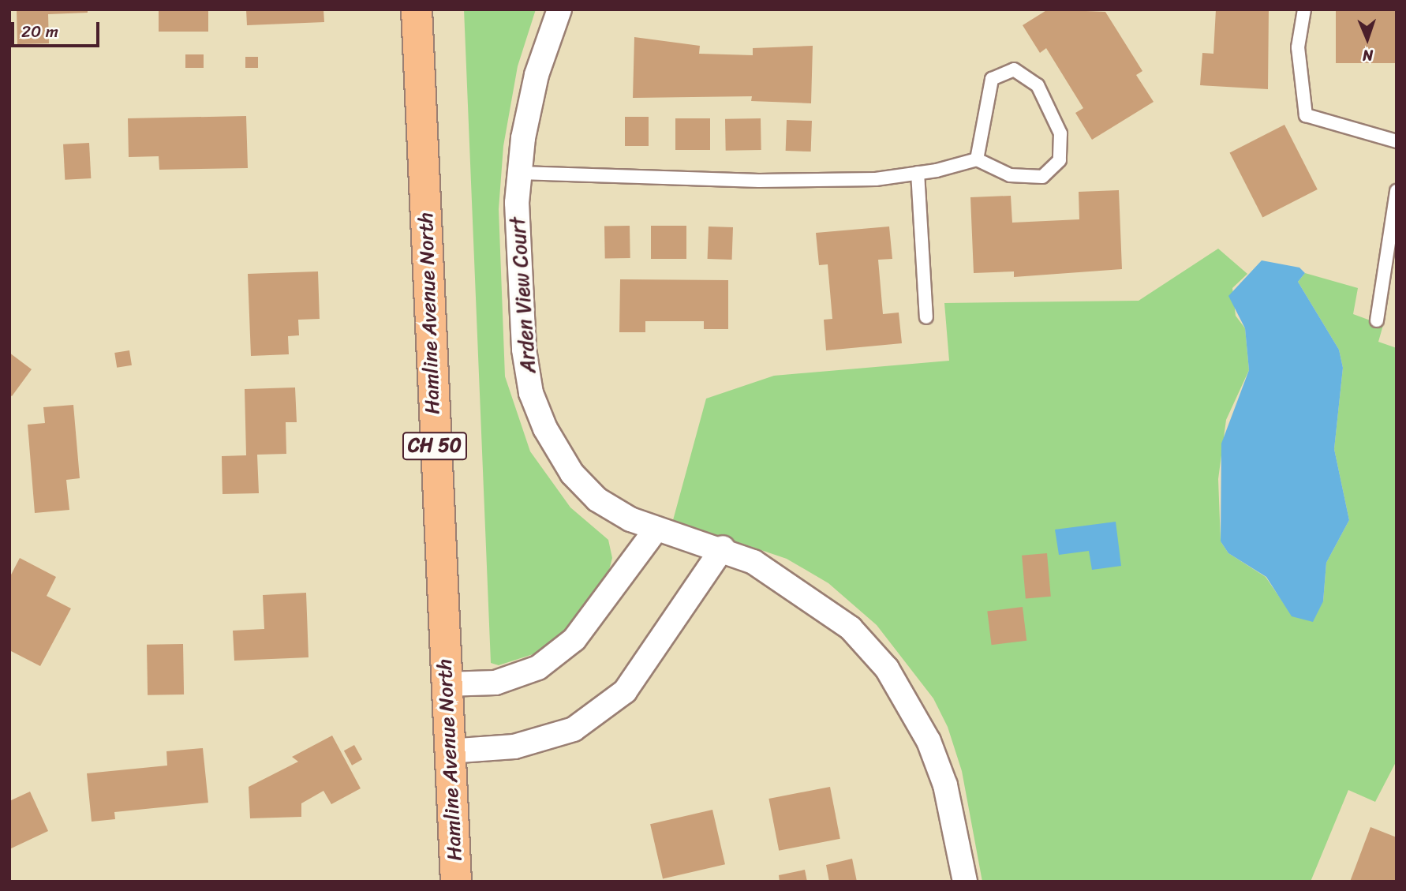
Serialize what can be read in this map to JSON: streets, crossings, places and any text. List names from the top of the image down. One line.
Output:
{"streets":{"main road":["Hamline Avenue North","CH 50"],"street":["Arden View Court"]},"scale_bar":"20 m","north":"bottom"}
